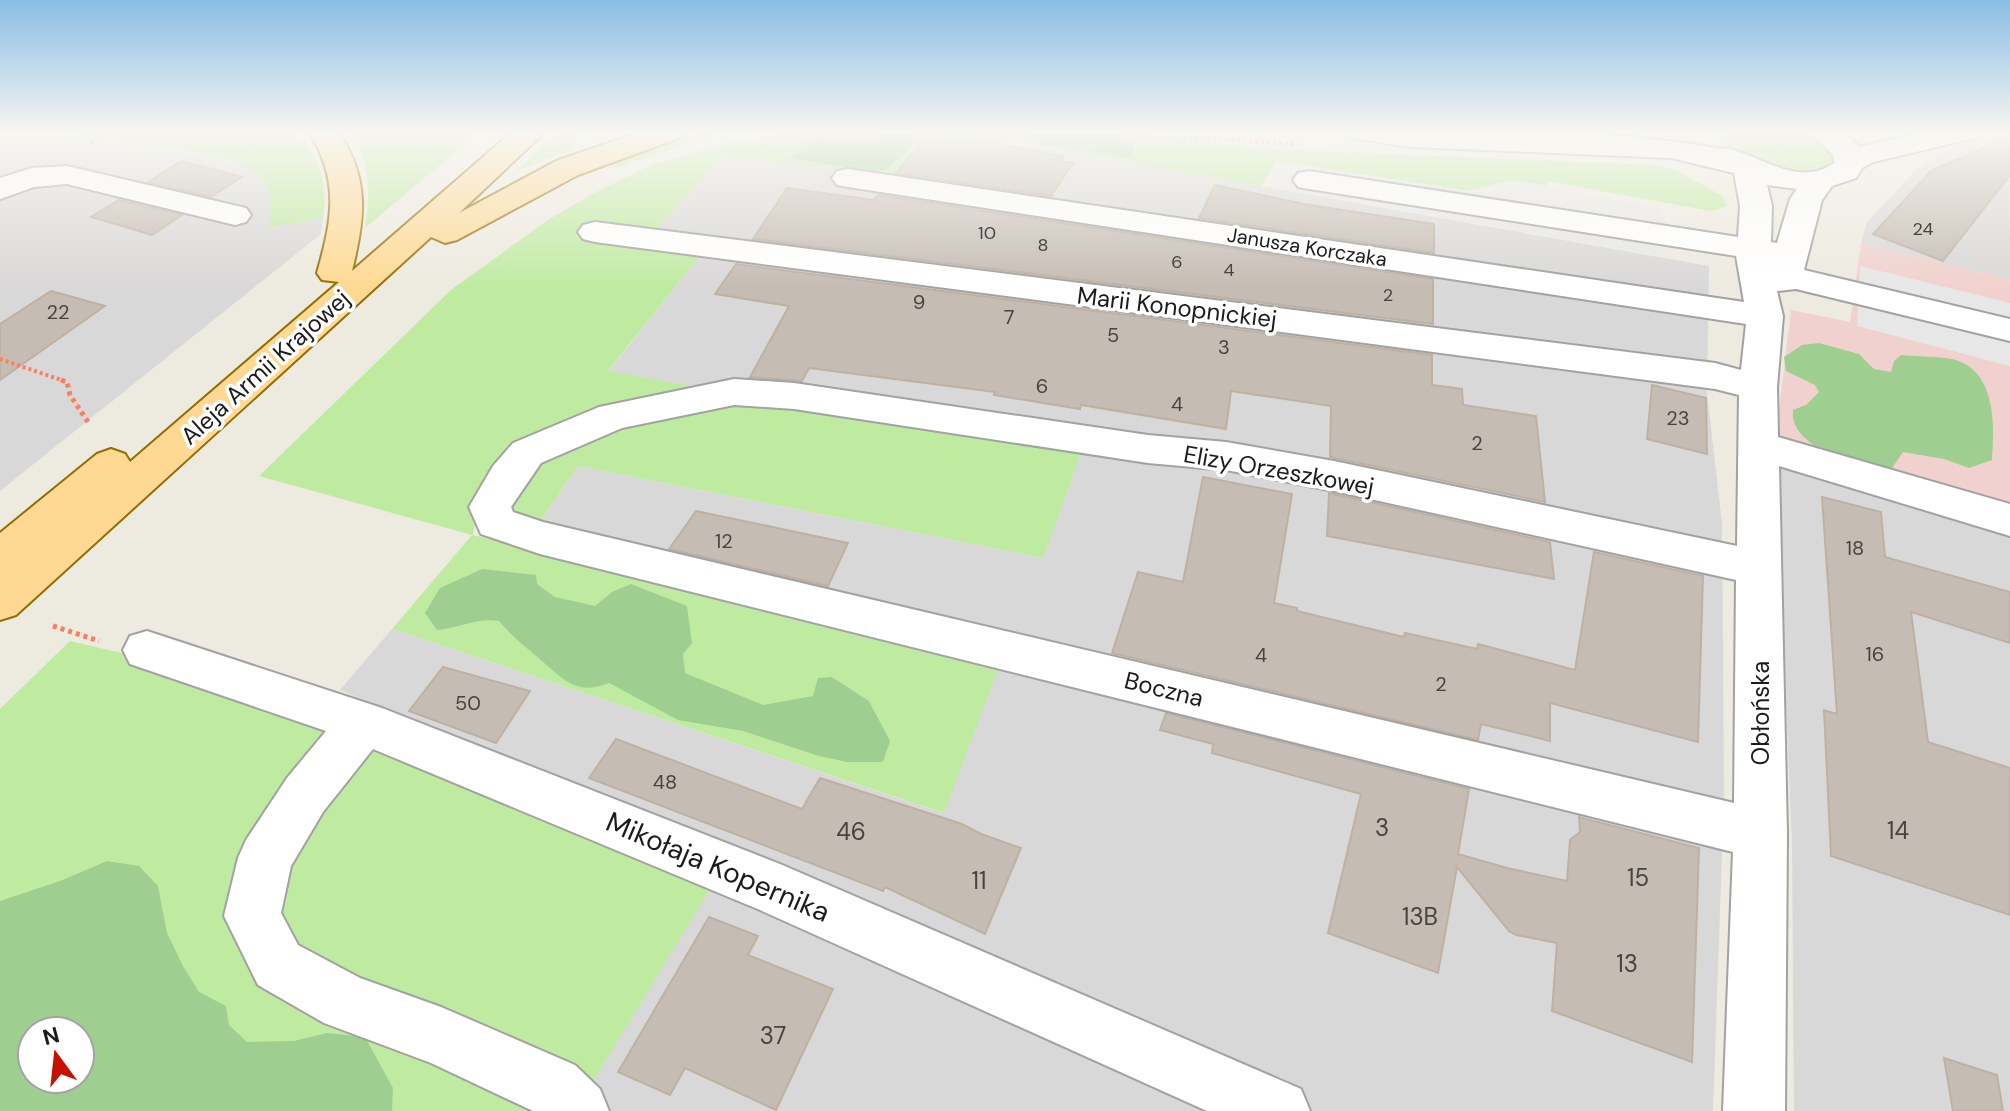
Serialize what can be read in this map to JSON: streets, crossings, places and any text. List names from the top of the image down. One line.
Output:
{"streets":{"main road":["Aleja Armii Krajowej"],"street":["Janusza Korczaka","Marii Konopnickiej","Elizy Orzeszkowej","Boczna","Obłońska","Mikołaja Kopernika"]},"crossings":[["Janusza Korczaka","Obłońska"],["Marii Konopnickiej","Obłońska"],["Elizy Orzeszkowej","Boczna"],["Elizy Orzeszkowej","Obłońska"],["Boczna","Obłońska"]],"house_numbers":["24","10","8","6","4","2","9","22","7","5","3","6","4","23","2","12","18","16","4","2","50","48","3","14","46","15","11","13B","13","37"],"north":"top"}
